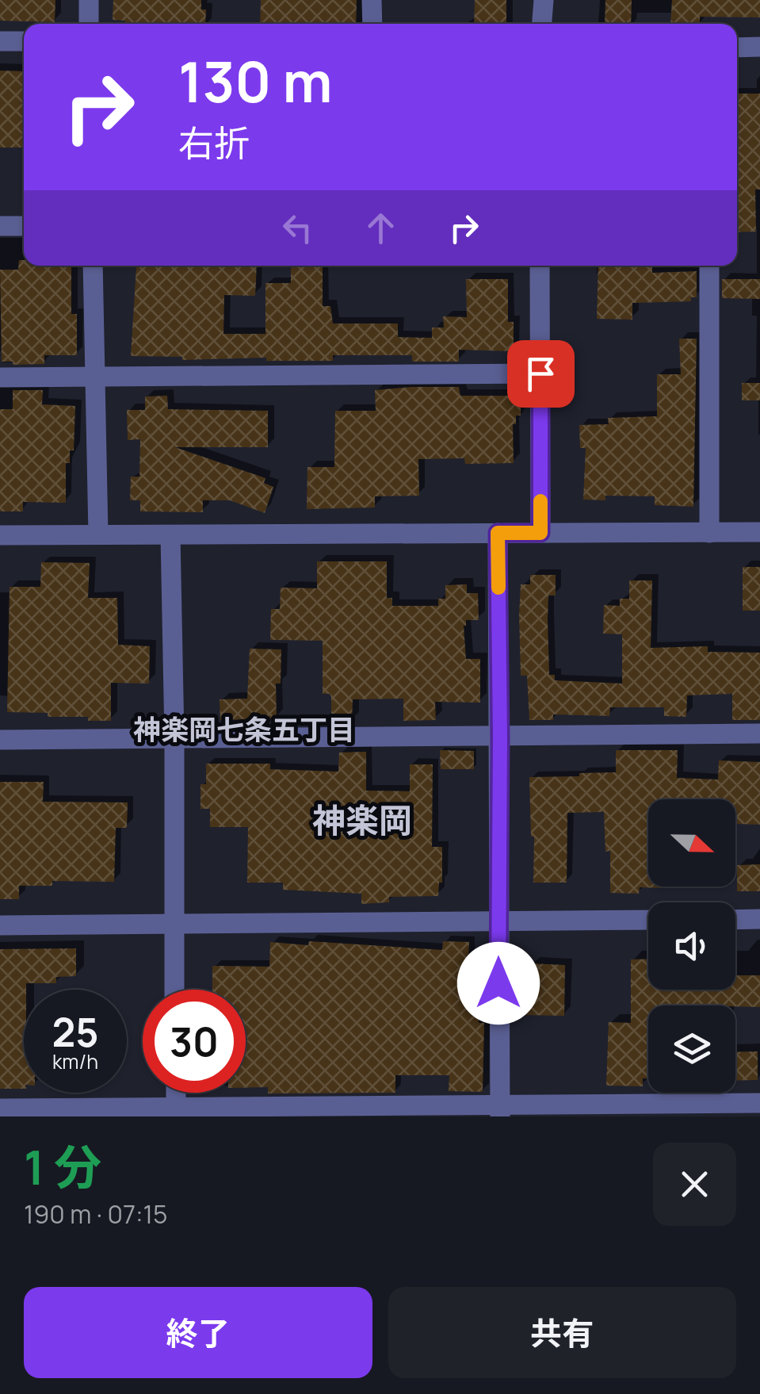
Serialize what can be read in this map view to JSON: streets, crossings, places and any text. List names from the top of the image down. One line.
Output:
{"districts":["神楽岡七条五丁目","神楽岡"],"north":"right","page":{"turn":["130 m","右折"],"speed":"25 km/h","limit":"30","heading":["1 分","190 m · 07:15"],"buttons":["終了","共有"]}}
